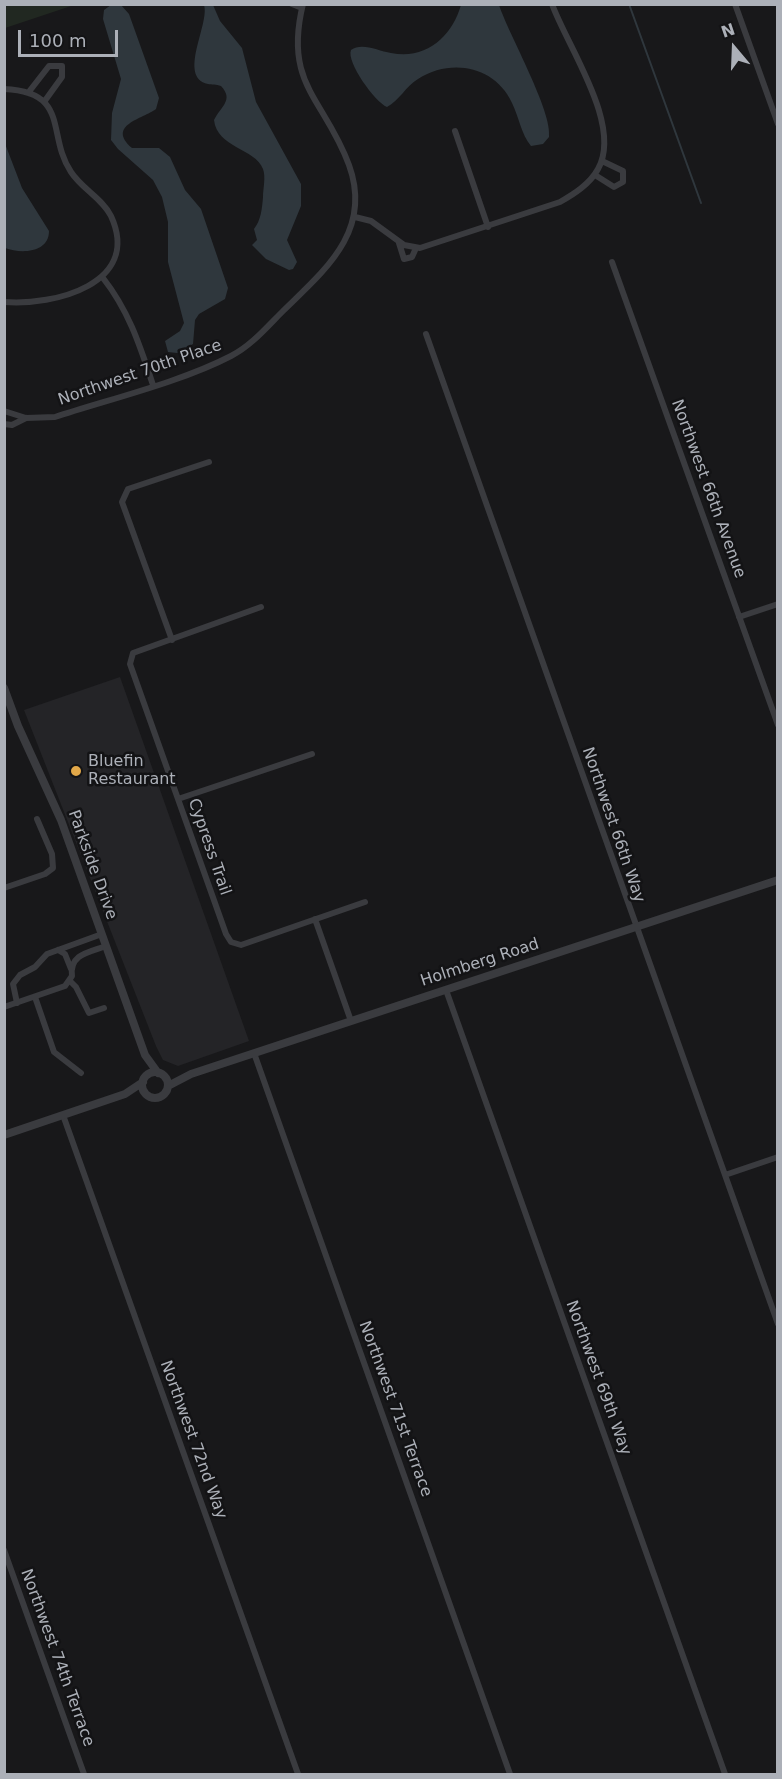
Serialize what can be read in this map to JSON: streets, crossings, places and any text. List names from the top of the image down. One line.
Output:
{"streets":{"street":["Northwest 70th Place","Northwest 66th Avenue","Northwest 66th Way","Cypress Trail","Parkside Drive","Holmberg Road","Northwest 69th Way","Northwest 71st Terrace","Northwest 72nd Way","Northwest 74th Terrace"]},"crossings":[["Northwest 66th Way","Holmberg Road"],["Parkside Drive","Holmberg Road"],["Holmberg Road","Northwest 69th Way"],["Holmberg Road","Northwest 71st Terrace"]],"places":["Bluefin Restaurant"],"scale_bar":"100 m","north":"top"}
